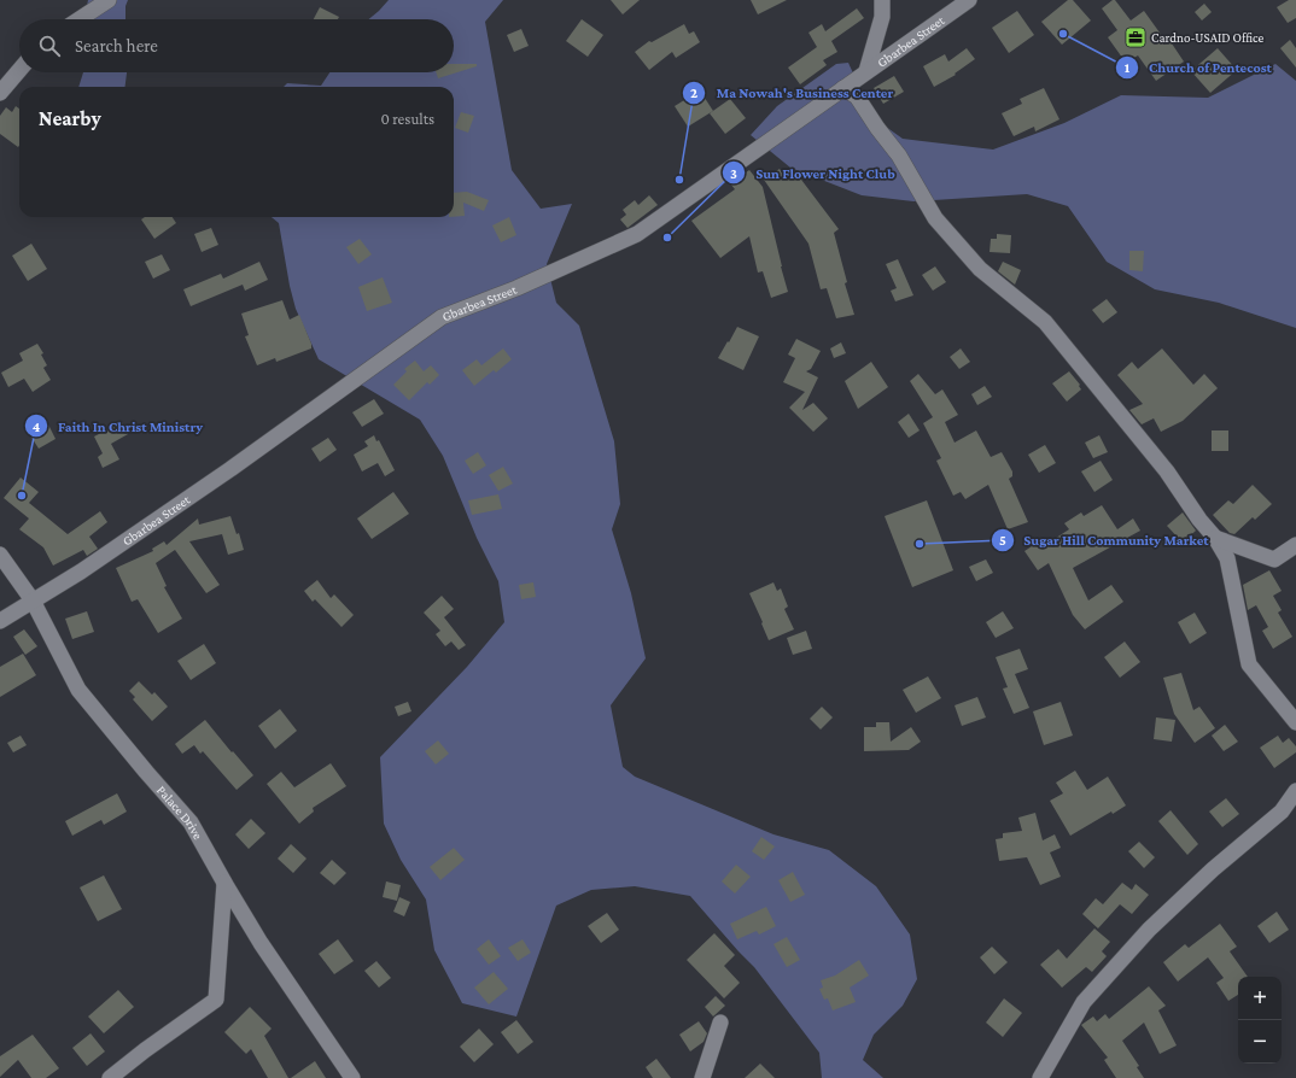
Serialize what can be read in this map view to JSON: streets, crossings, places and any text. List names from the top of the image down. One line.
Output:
{"streets":{"street":["Gbarbea Street","Palace Drive"]},"crossings":[["Gbarbea Street","Palace Drive"]],"places":{"other":["Church of Pentecost","Ma Nowah's Business Center","Sun Flower Night Club","Faith In Christ Ministry","Sugar Hill Community Market"],"office":["Cardno-USAID Office"]},"page":{"search":"Search here","heading":["Nearby","0 results"],"map_buttons":["+","−"]}}
